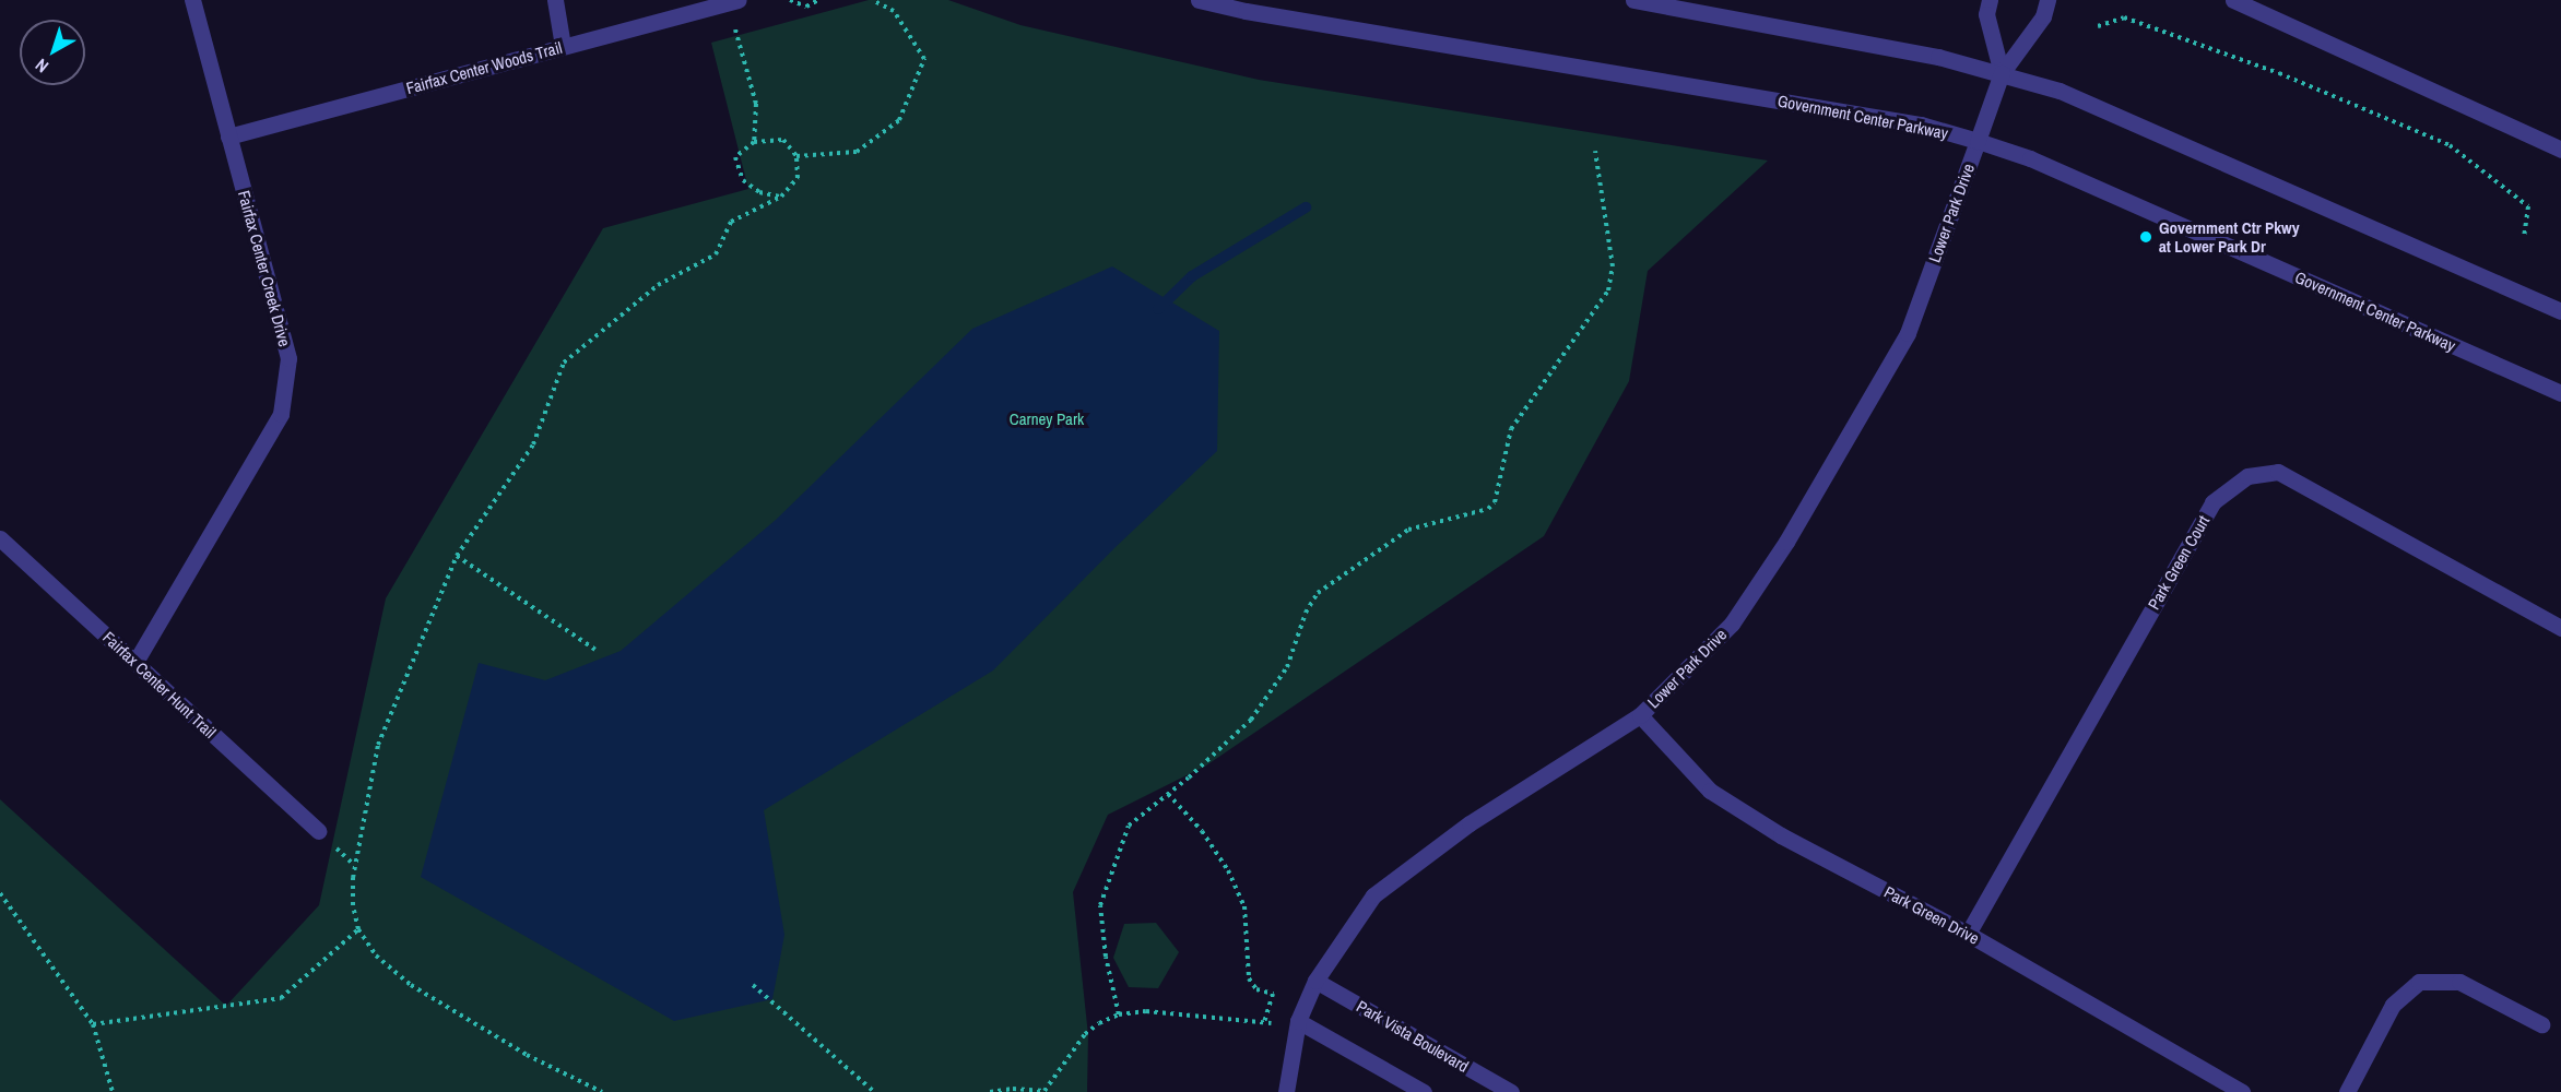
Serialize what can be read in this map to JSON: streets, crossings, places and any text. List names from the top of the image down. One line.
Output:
{"streets":{"street":["Fairfax Center Woods Trail","Government Center Parkway","Lower Park Drive","Fairfax Center Creek Drive","Park Green Court","Fairfax Center Hunt Trail","Park Green Drive","Park Vista Boulevard"]},"crossings":[["Fairfax Center Woods Trail","Fairfax Center Creek Drive"],["Government Center Parkway","Lower Park Drive"],["Lower Park Drive","Park Green Drive"],["Lower Park Drive","Park Vista Boulevard"],["Fairfax Center Creek Drive","Fairfax Center Hunt Trail"],["Park Green Court","Park Green Drive"]],"parks":["Carney Park"],"places":["Government Ctr Pkwy at Lower Park Dr"],"north":"bottom left"}
